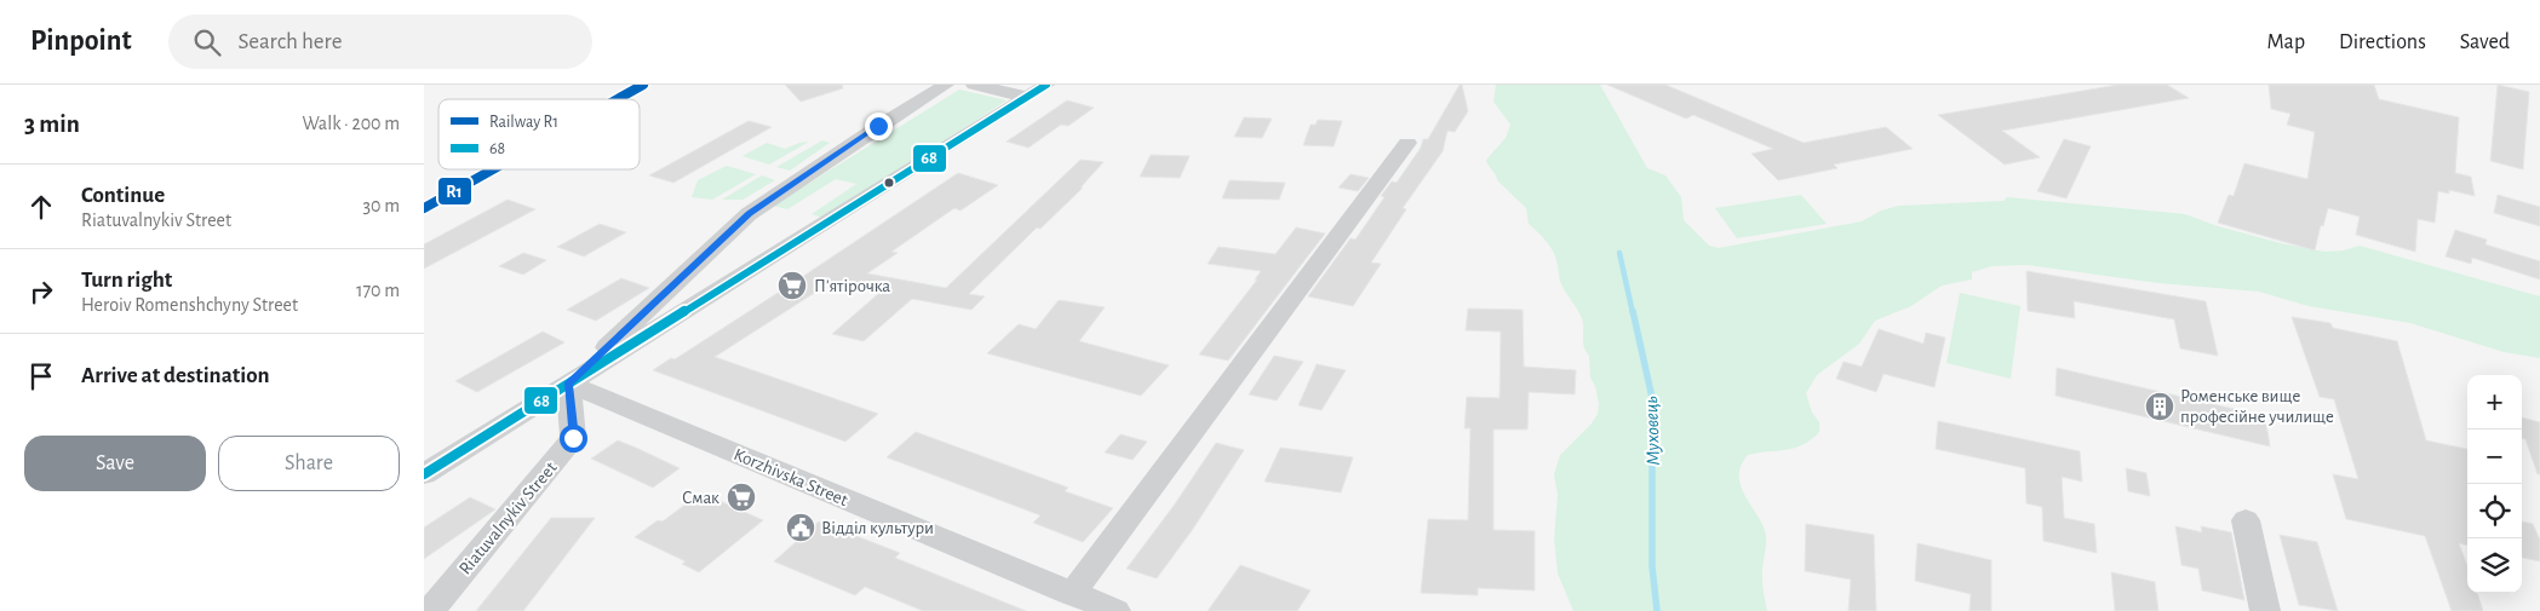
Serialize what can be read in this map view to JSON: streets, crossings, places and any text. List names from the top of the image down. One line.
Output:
{"streets":{"street":["Korzhivska Street","Riatuvalnykiv Street"]},"crossings":[["Korzhivska Street","Riatuvalnykiv Street"]],"water":["Муховець"],"places":{"supermarket":["П'ятірочка","Смак"],"building":["Роменське вище професійне училище"],"public building":["Відділ культури"]},"lines":["rail line R1","transit line 68"],"legend":["Railway R1","68"],"page":{"header":"Pinpoint","search":"Search here","nav":["Map","Directions","Saved"],"heading":["3 min","Walk · 200 m"],"list":[["Continue","Riatuvalnykiv Street","30 m"],["Turn right","Heroiv Romenshchyny Street","170 m"],"Arrive at destination"],"map_buttons":["+","−"],"buttons":["Save","Share"]}}
